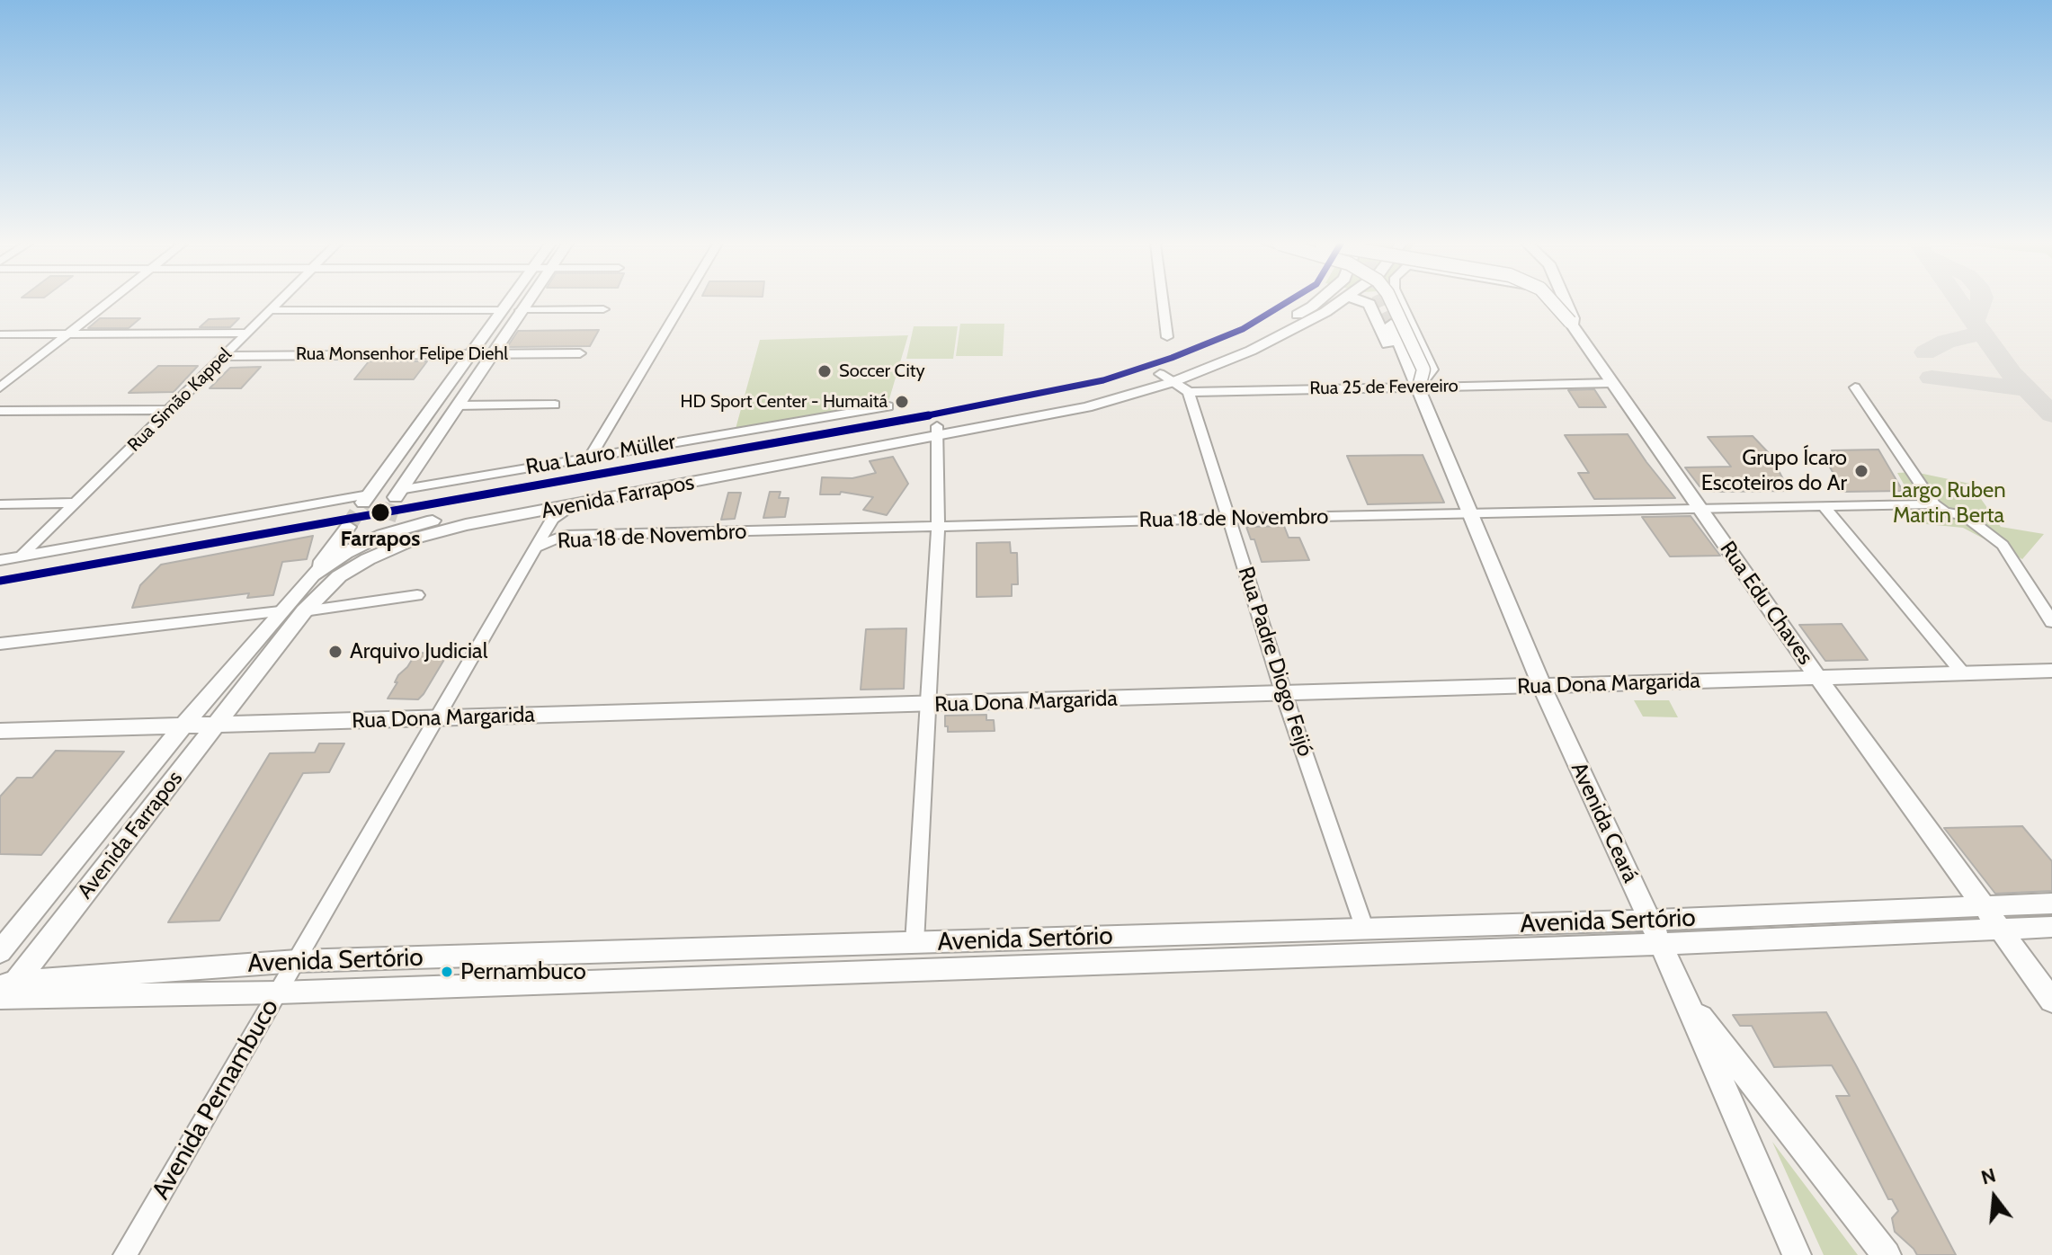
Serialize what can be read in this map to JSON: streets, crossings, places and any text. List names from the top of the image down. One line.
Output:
{"streets":{"main road":["Avenida Farrapos","Rua Edu Chaves","Rua Dona Margarida","Avenida Ceará","Avenida Sertório"],"street":["Rua Monsenhor Felipe Diehl","Rua 25 de Fevereiro","Rua Simão Kappel","Rua Lauro Müller","Rua 18 de Novembro","Rua Padre Diogo Feijó","Avenida Pernambuco"]},"crossings":[["Rua Monsenhor Felipe Diehl","Rua Simão Kappel"],["Rua 25 de Fevereiro","Rua Edu Chaves"],["Rua 25 de Fevereiro","Rua Padre Diogo Feijó"],["Rua 25 de Fevereiro","Avenida Ceará"],["Avenida Farrapos","Rua Dona Margarida"],["Avenida Farrapos","Avenida Sertório"],["Avenida Farrapos","Avenida Pernambuco"],["Rua 18 de Novembro","Rua Edu Chaves"],["Rua 18 de Novembro","Rua Padre Diogo Feijó"],["Rua 18 de Novembro","Avenida Ceará"],["Rua 18 de Novembro","Avenida Pernambuco"],["Rua Edu Chaves","Rua Dona Margarida"],["Rua Edu Chaves","Avenida Sertório"],["Rua Padre Diogo Feijó","Rua Dona Margarida"],["Rua Padre Diogo Feijó","Avenida Sertório"],["Rua Dona Margarida","Avenida Ceará"],["Rua Dona Margarida","Avenida Pernambuco"],["Avenida Ceará","Avenida Sertório"],["Avenida Sertório","Avenida Pernambuco"]],"parks":["Largo Ruben Martin Berta"],"places":["Soccer City","HD Sport Center - Humaitá","Grupo Ícaro Escoteiros do Ar","Farrapos","Arquivo Judicial","Pernambuco"],"north":"top"}
